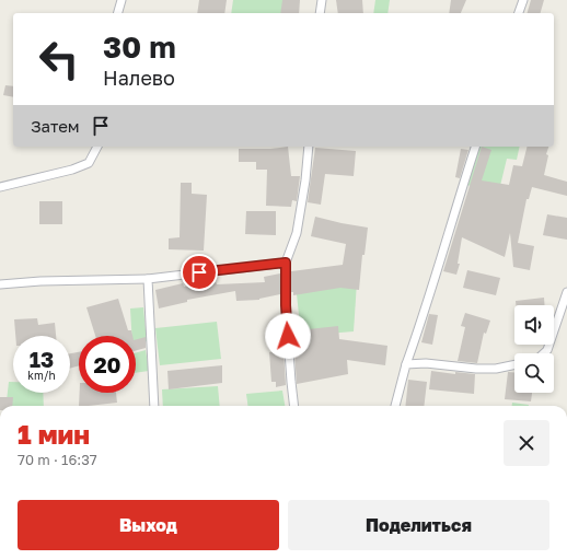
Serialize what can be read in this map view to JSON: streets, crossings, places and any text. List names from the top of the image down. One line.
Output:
{"page":{"turn":["30 m","Налево"],"then":"Затем","speed":"13 km/h","limit":"20","heading":["1 мин","70 m · 16:37"],"buttons":["Выход","Поделиться"]}}
